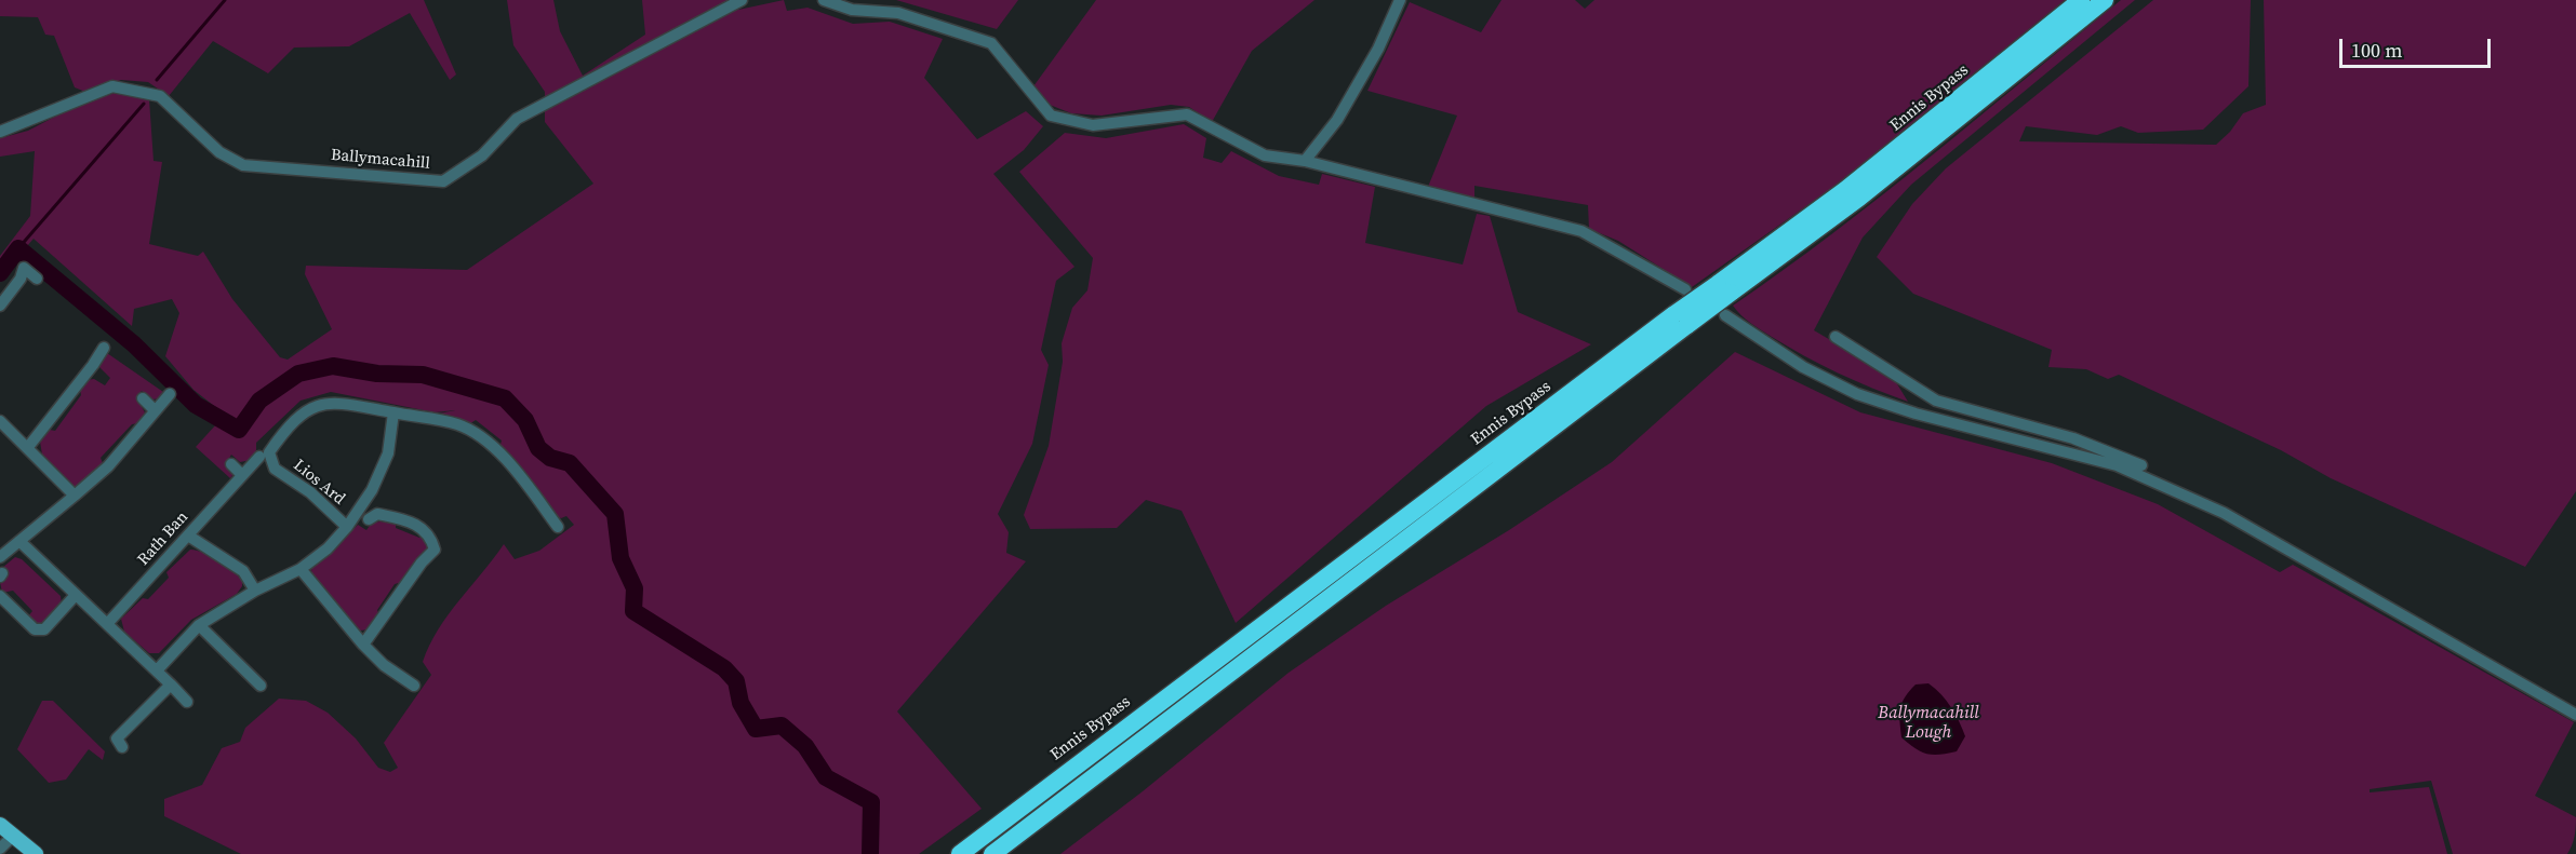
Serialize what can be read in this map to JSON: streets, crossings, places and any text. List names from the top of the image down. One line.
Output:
{"streets":{"highway":["Ennis Bypass"],"street":["Ballymacahill","Lios Ard","Rath Ban"]},"water":["Ballymacahill Lough"],"scale_bar":"100 m"}
